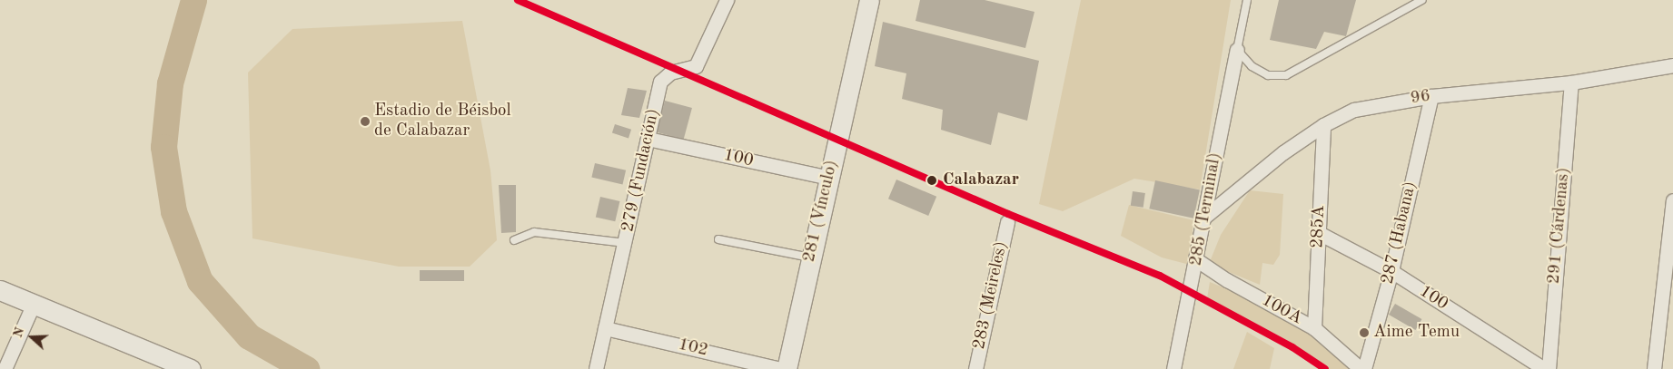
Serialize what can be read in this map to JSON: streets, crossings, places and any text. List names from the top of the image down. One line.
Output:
{"streets":{"main road":["281 (Vínculo)"],"street":["96","100","279 (Fundación)","285 (Terminal)","291 (Cárdenas)","285A","287 (Habana)","283 (Meireles)","100A","102"]},"crossings":[["96","285 (Terminal)"],["96","291 (Cárdenas)"],["96","285A"],["96","287 (Habana)"],["100","279 (Fundación)"],["100","281 (Vínculo)"],["100","285A"],["100","287 (Habana)"],["279 (Fundación)","102"],["285 (Terminal)","100A"],["285A","100A"],["287 (Habana)","100A"]],"places":["Estadio de Béisbol de Calabazar","Calabazar","Aime Temu"],"north":"left"}
